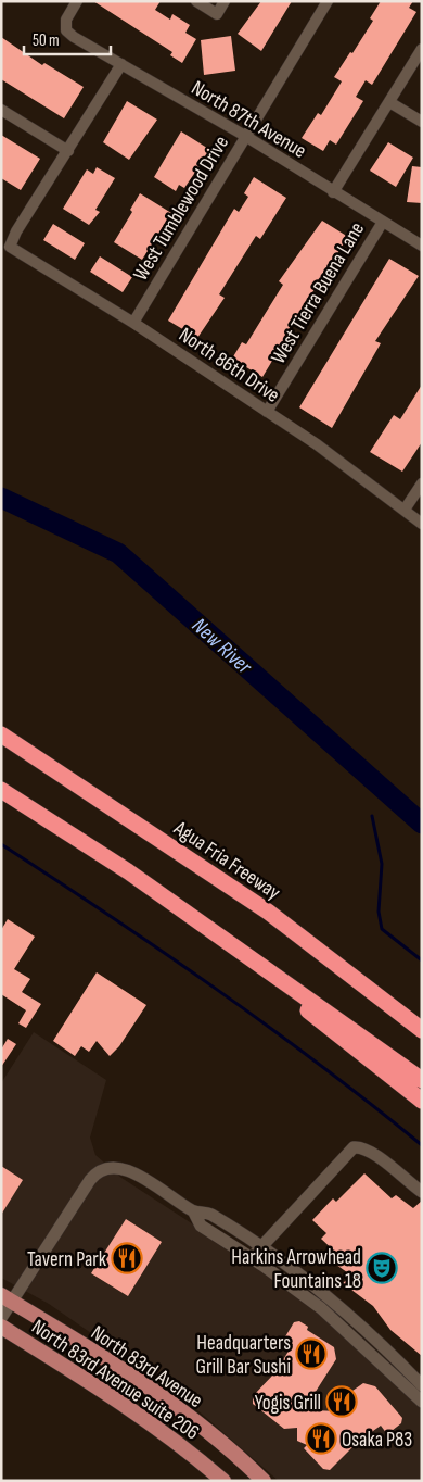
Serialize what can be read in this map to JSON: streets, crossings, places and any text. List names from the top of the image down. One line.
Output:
{"streets":{"highway":["Agua Fria Freeway"],"main road":["North 83rd Avenue","North 83rd Avenue suite 206"],"street":["North 87th Avenue","West Tumblewood Drive","West Tierra Buena Lane","North 86th Drive"]},"crossings":[["North 87th Avenue","West Tumblewood Drive"],["North 87th Avenue","West Tierra Buena Lane"],["West Tumblewood Drive","North 86th Drive"],["West Tierra Buena Lane","North 86th Drive"]],"water":["New River"],"places":{"restaurant":["Tavern Park","Headquarters Grill Bar Sushi","Yogis Grill","Osaka P83"],"theatre":["Harkins Arrowhead Fountains 18"]},"scale_bar":"50 m"}
